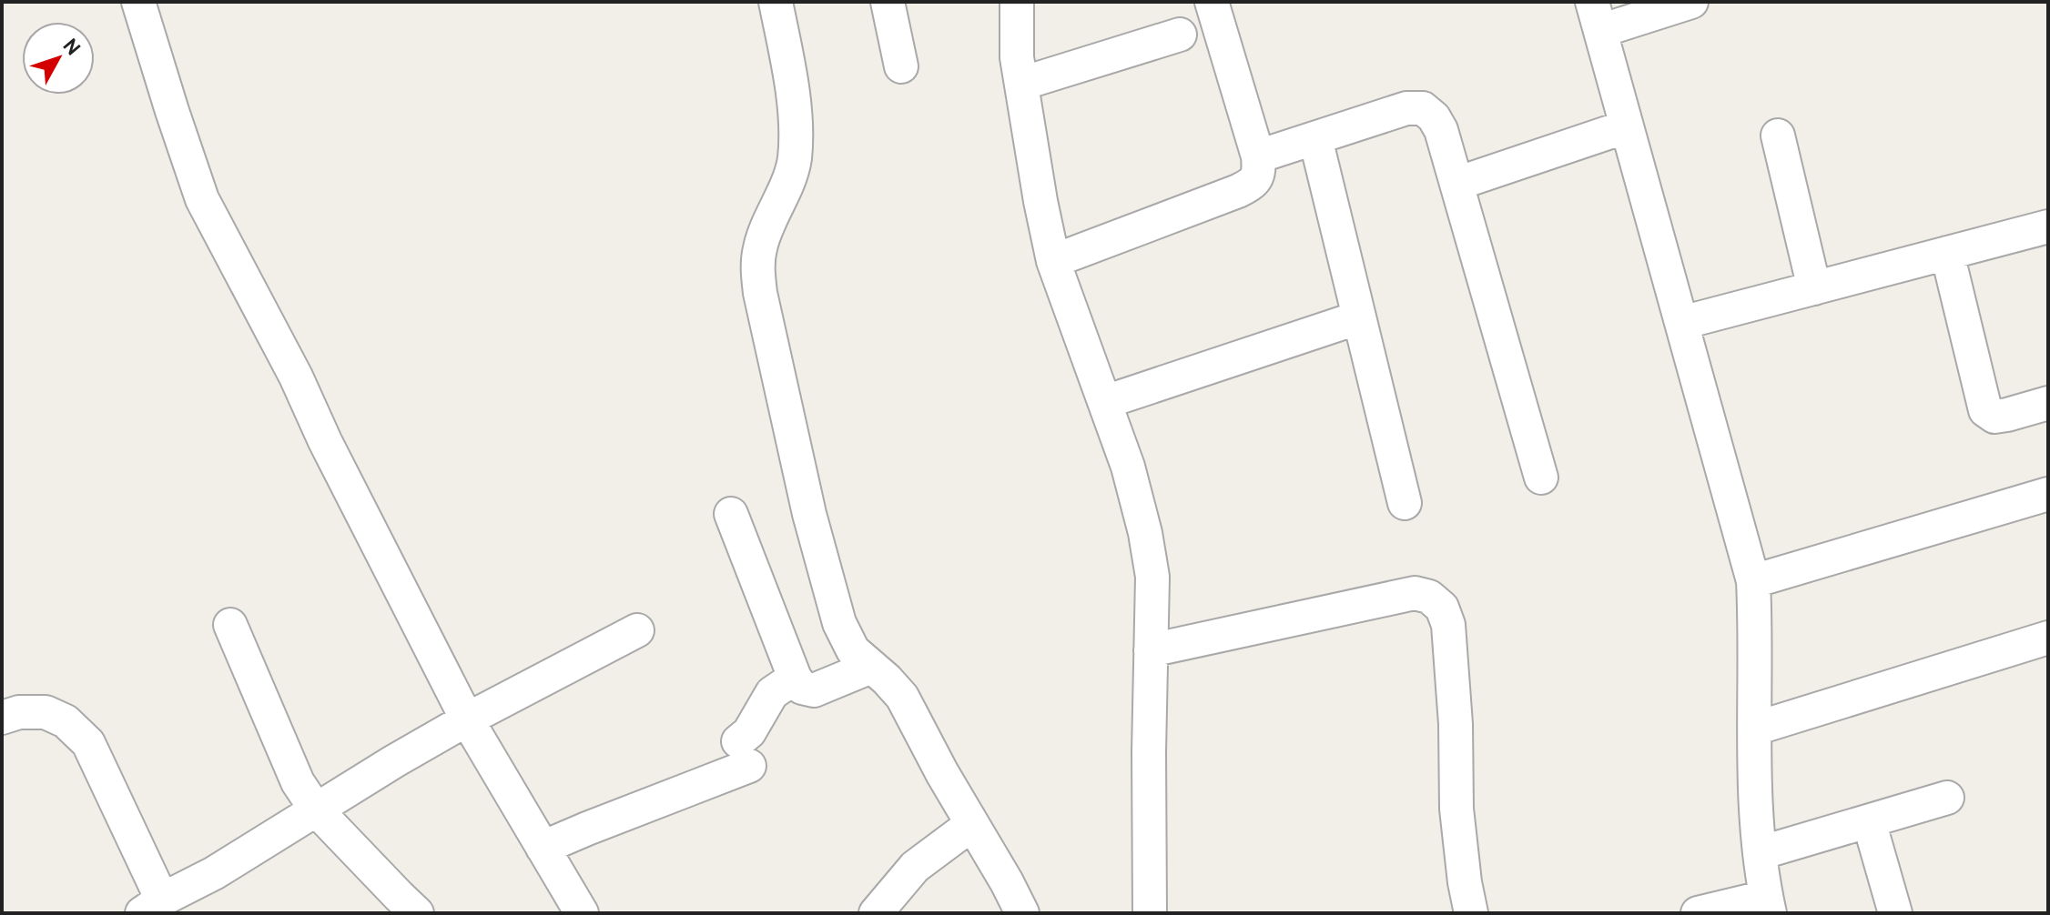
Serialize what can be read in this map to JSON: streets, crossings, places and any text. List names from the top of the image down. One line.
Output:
{"north":"top right"}
